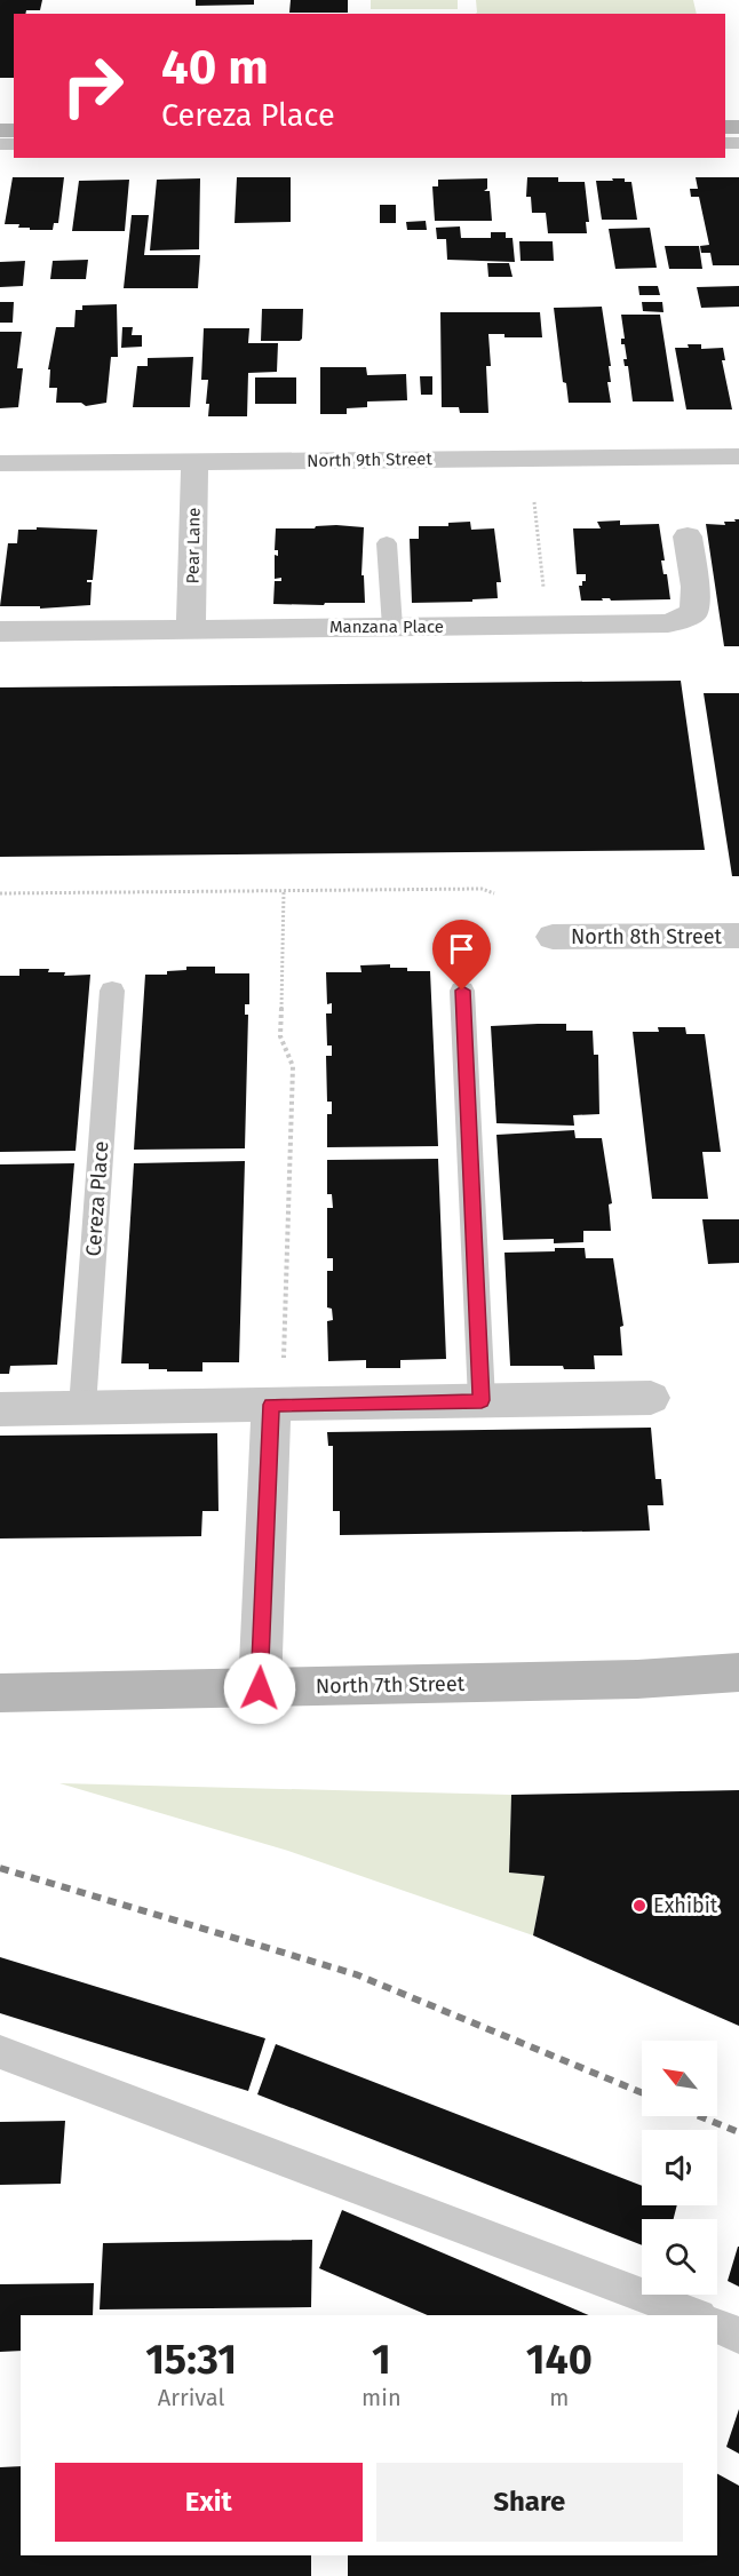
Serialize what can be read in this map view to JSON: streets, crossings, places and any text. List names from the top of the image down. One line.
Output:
{"streets":{"street":["North 9th Street","Pear Lane","Manzana Place","North 8th Street","North 7th Street"],"lane":["Cereza Place"]},"crossings":[["North 9th Street","Pear Lane"],["Pear Lane","Manzana Place"]],"places":["Exhibit"],"north":"top left","page":{"turn":["40 m","Cereza Place"],"eta":["15:31","Arrival","1","min","140","m"],"buttons":["Exit","Share"]}}
